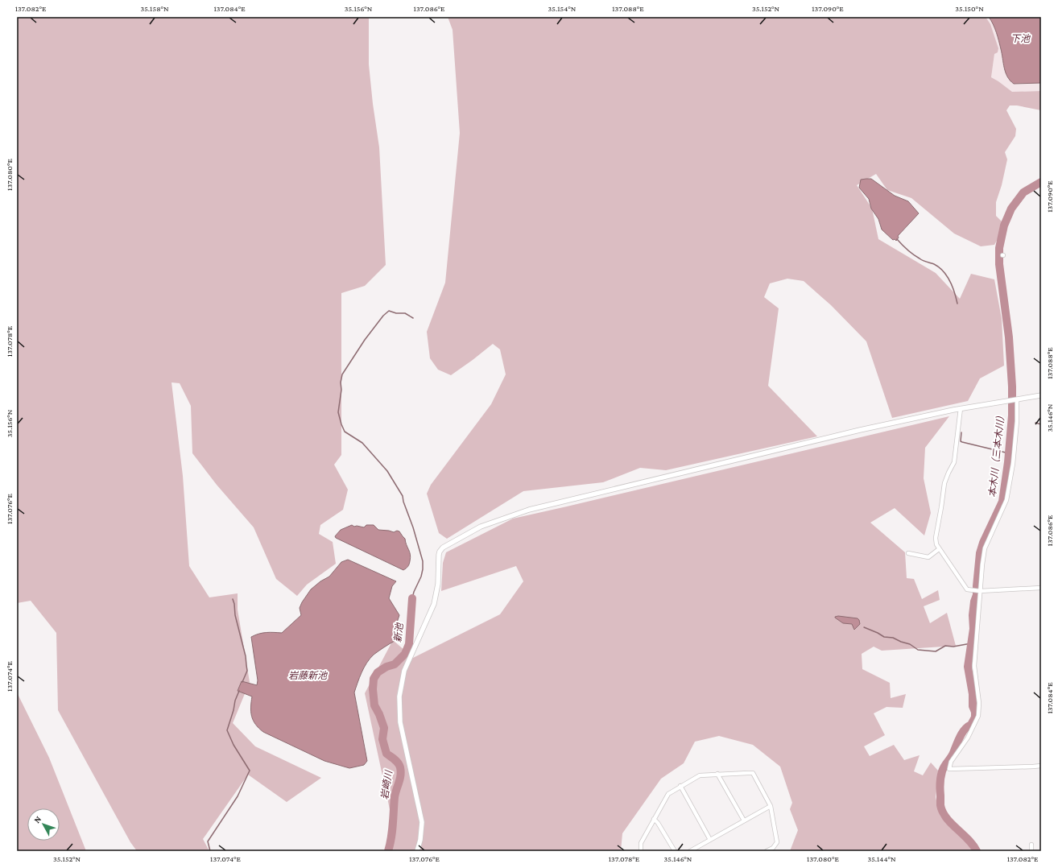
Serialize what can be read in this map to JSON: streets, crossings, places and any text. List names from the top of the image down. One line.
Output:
{"water":["下池","本木川（三本木川）","新池","岩藤新池","岩崎川"],"north":"top left","coordinates":["137.082°E","35.158°N","137.084°E","35.156°N","137.086°E","35.154°N","137.088°E","35.152°N","137.090°E","35.150°N","137.080°E","137.078°E","35.146°N","137.076°E","137.074°E","35.144°N"]}
